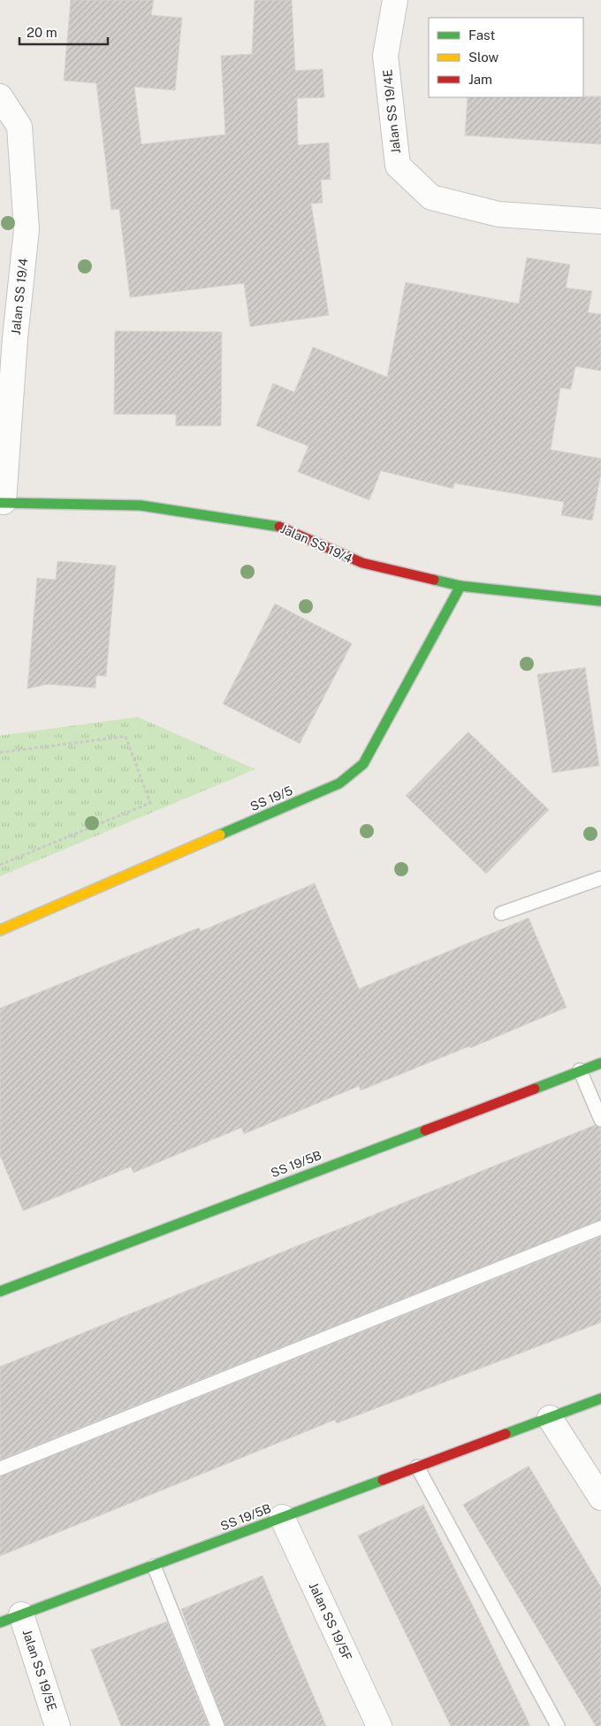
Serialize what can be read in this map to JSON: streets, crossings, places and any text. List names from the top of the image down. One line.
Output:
{"streets":{"street":["Jalan SS 19/4E","Jalan SS 19/4","SS 19/5","SS 19/5B","Jalan SS 19/5F","Jalan SS 19/5E"]},"crossings":[["Jalan SS 19/4","SS 19/5"],["SS 19/5B","Jalan SS 19/5F"],["SS 19/5B","Jalan SS 19/5E"]],"legend":["Fast","Slow","Jam"],"scale_bar":"20 m"}
